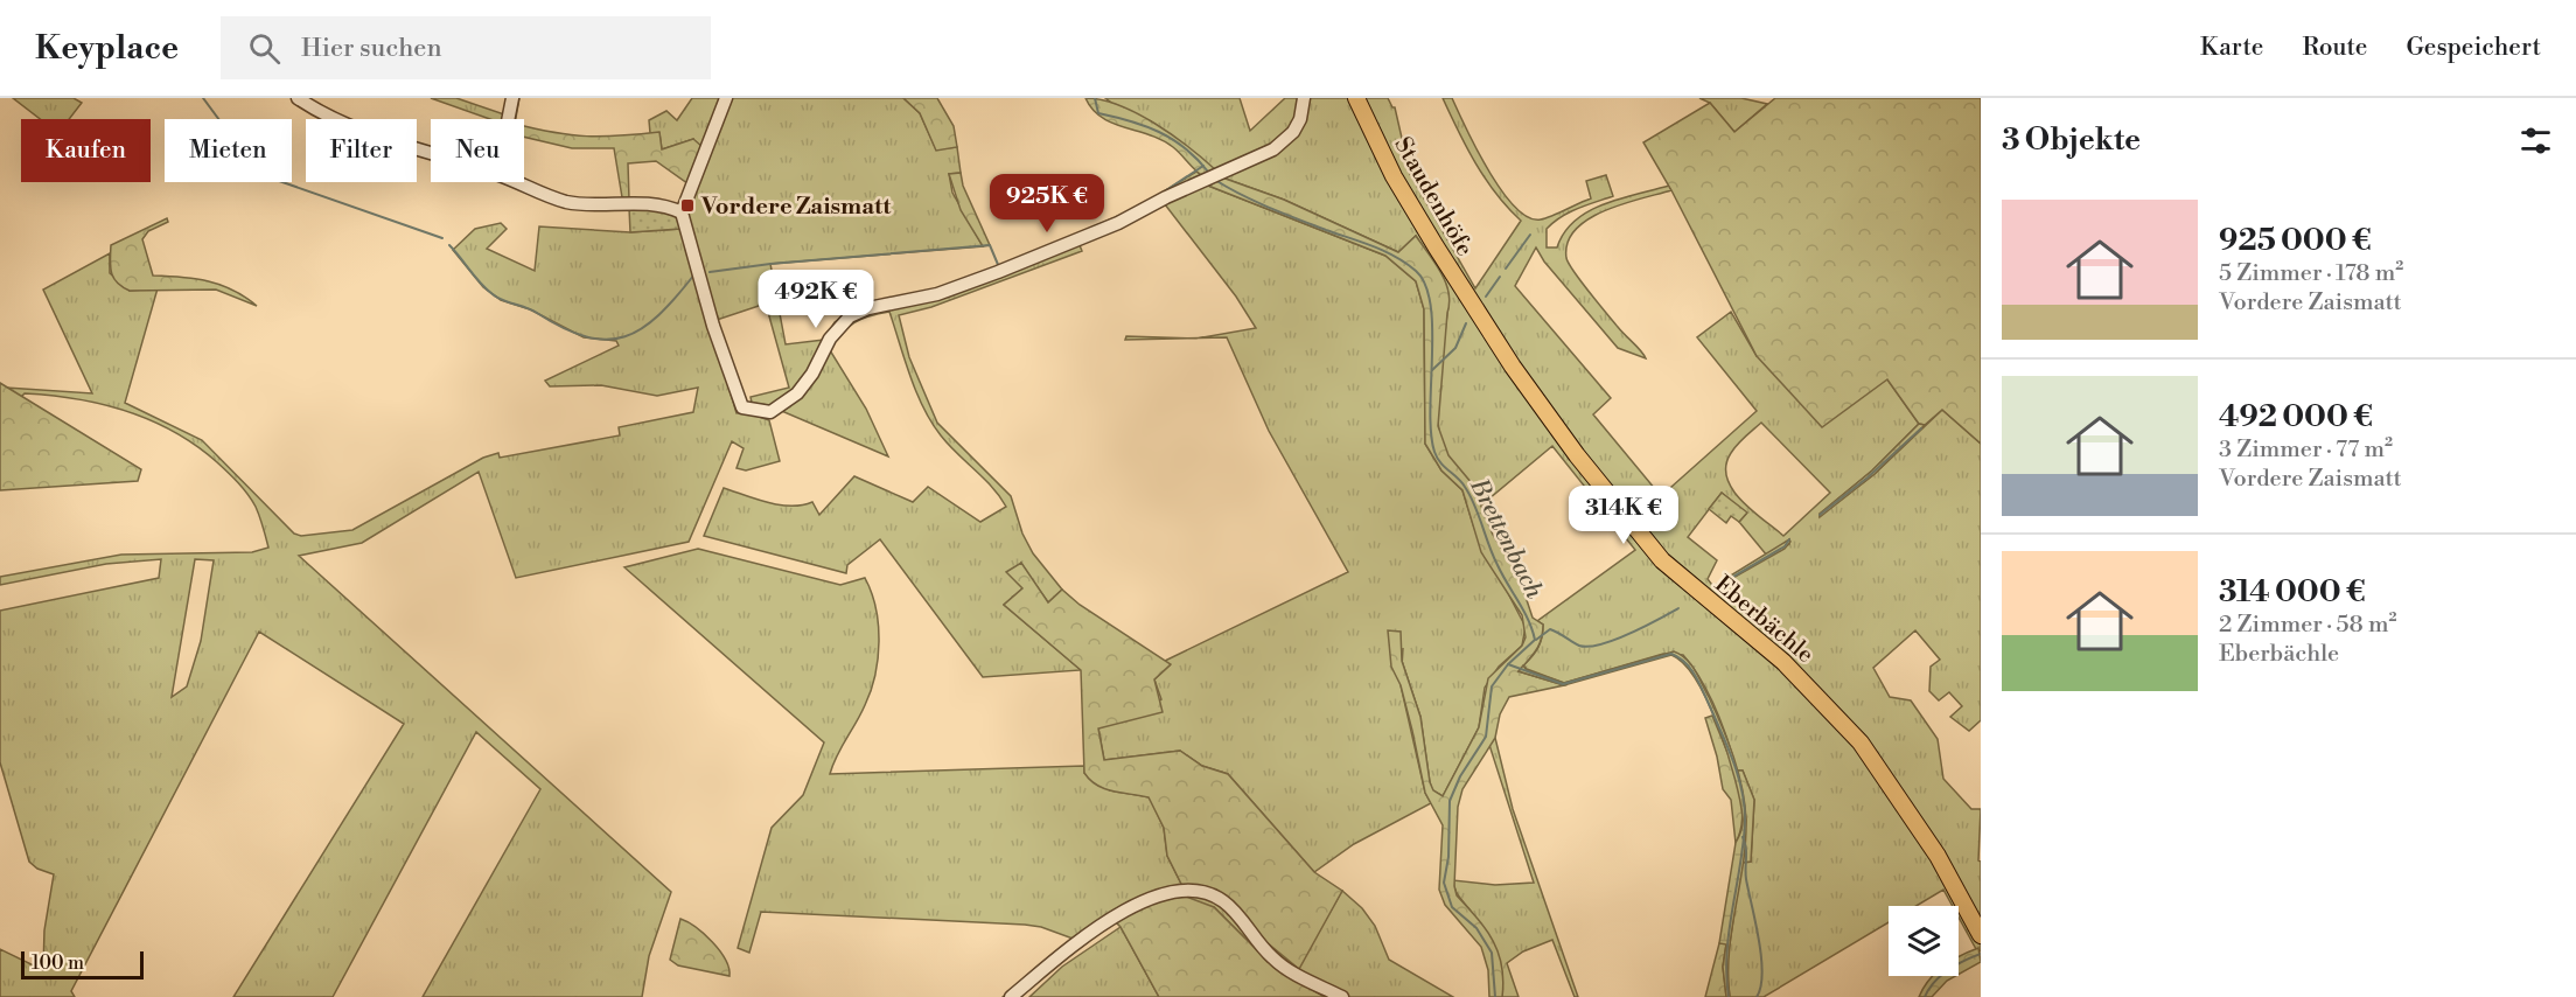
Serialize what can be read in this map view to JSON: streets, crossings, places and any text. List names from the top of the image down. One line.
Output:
{"streets":{"main road":["Staudenhöfe","Eberbächle"]},"crossings":[["Staudenhöfe","Eberbächle"]],"water":["Brettenbach"],"places":{"transit":["Vordere Zaismatt"]},"scale_bar":"100 m","page":{"header":"Keyplace","search":"Hier suchen","nav":["Karte","Route","Gespeichert"],"heading":"3 Objekte","chip":["Kaufen","Mieten","Filter","Neu"],"price":["925K €","492K €","314K €"],"list":[{"name":"925 000 €","note":"5 Zimmer · 178 m² · Vordere Zaismatt"},{"name":"492 000 €","note":"3 Zimmer · 77 m² · Vordere Zaismatt"},{"name":"314 000 €","note":"2 Zimmer · 58 m² · Eberbächle"}],"scale":"100 m"}}
